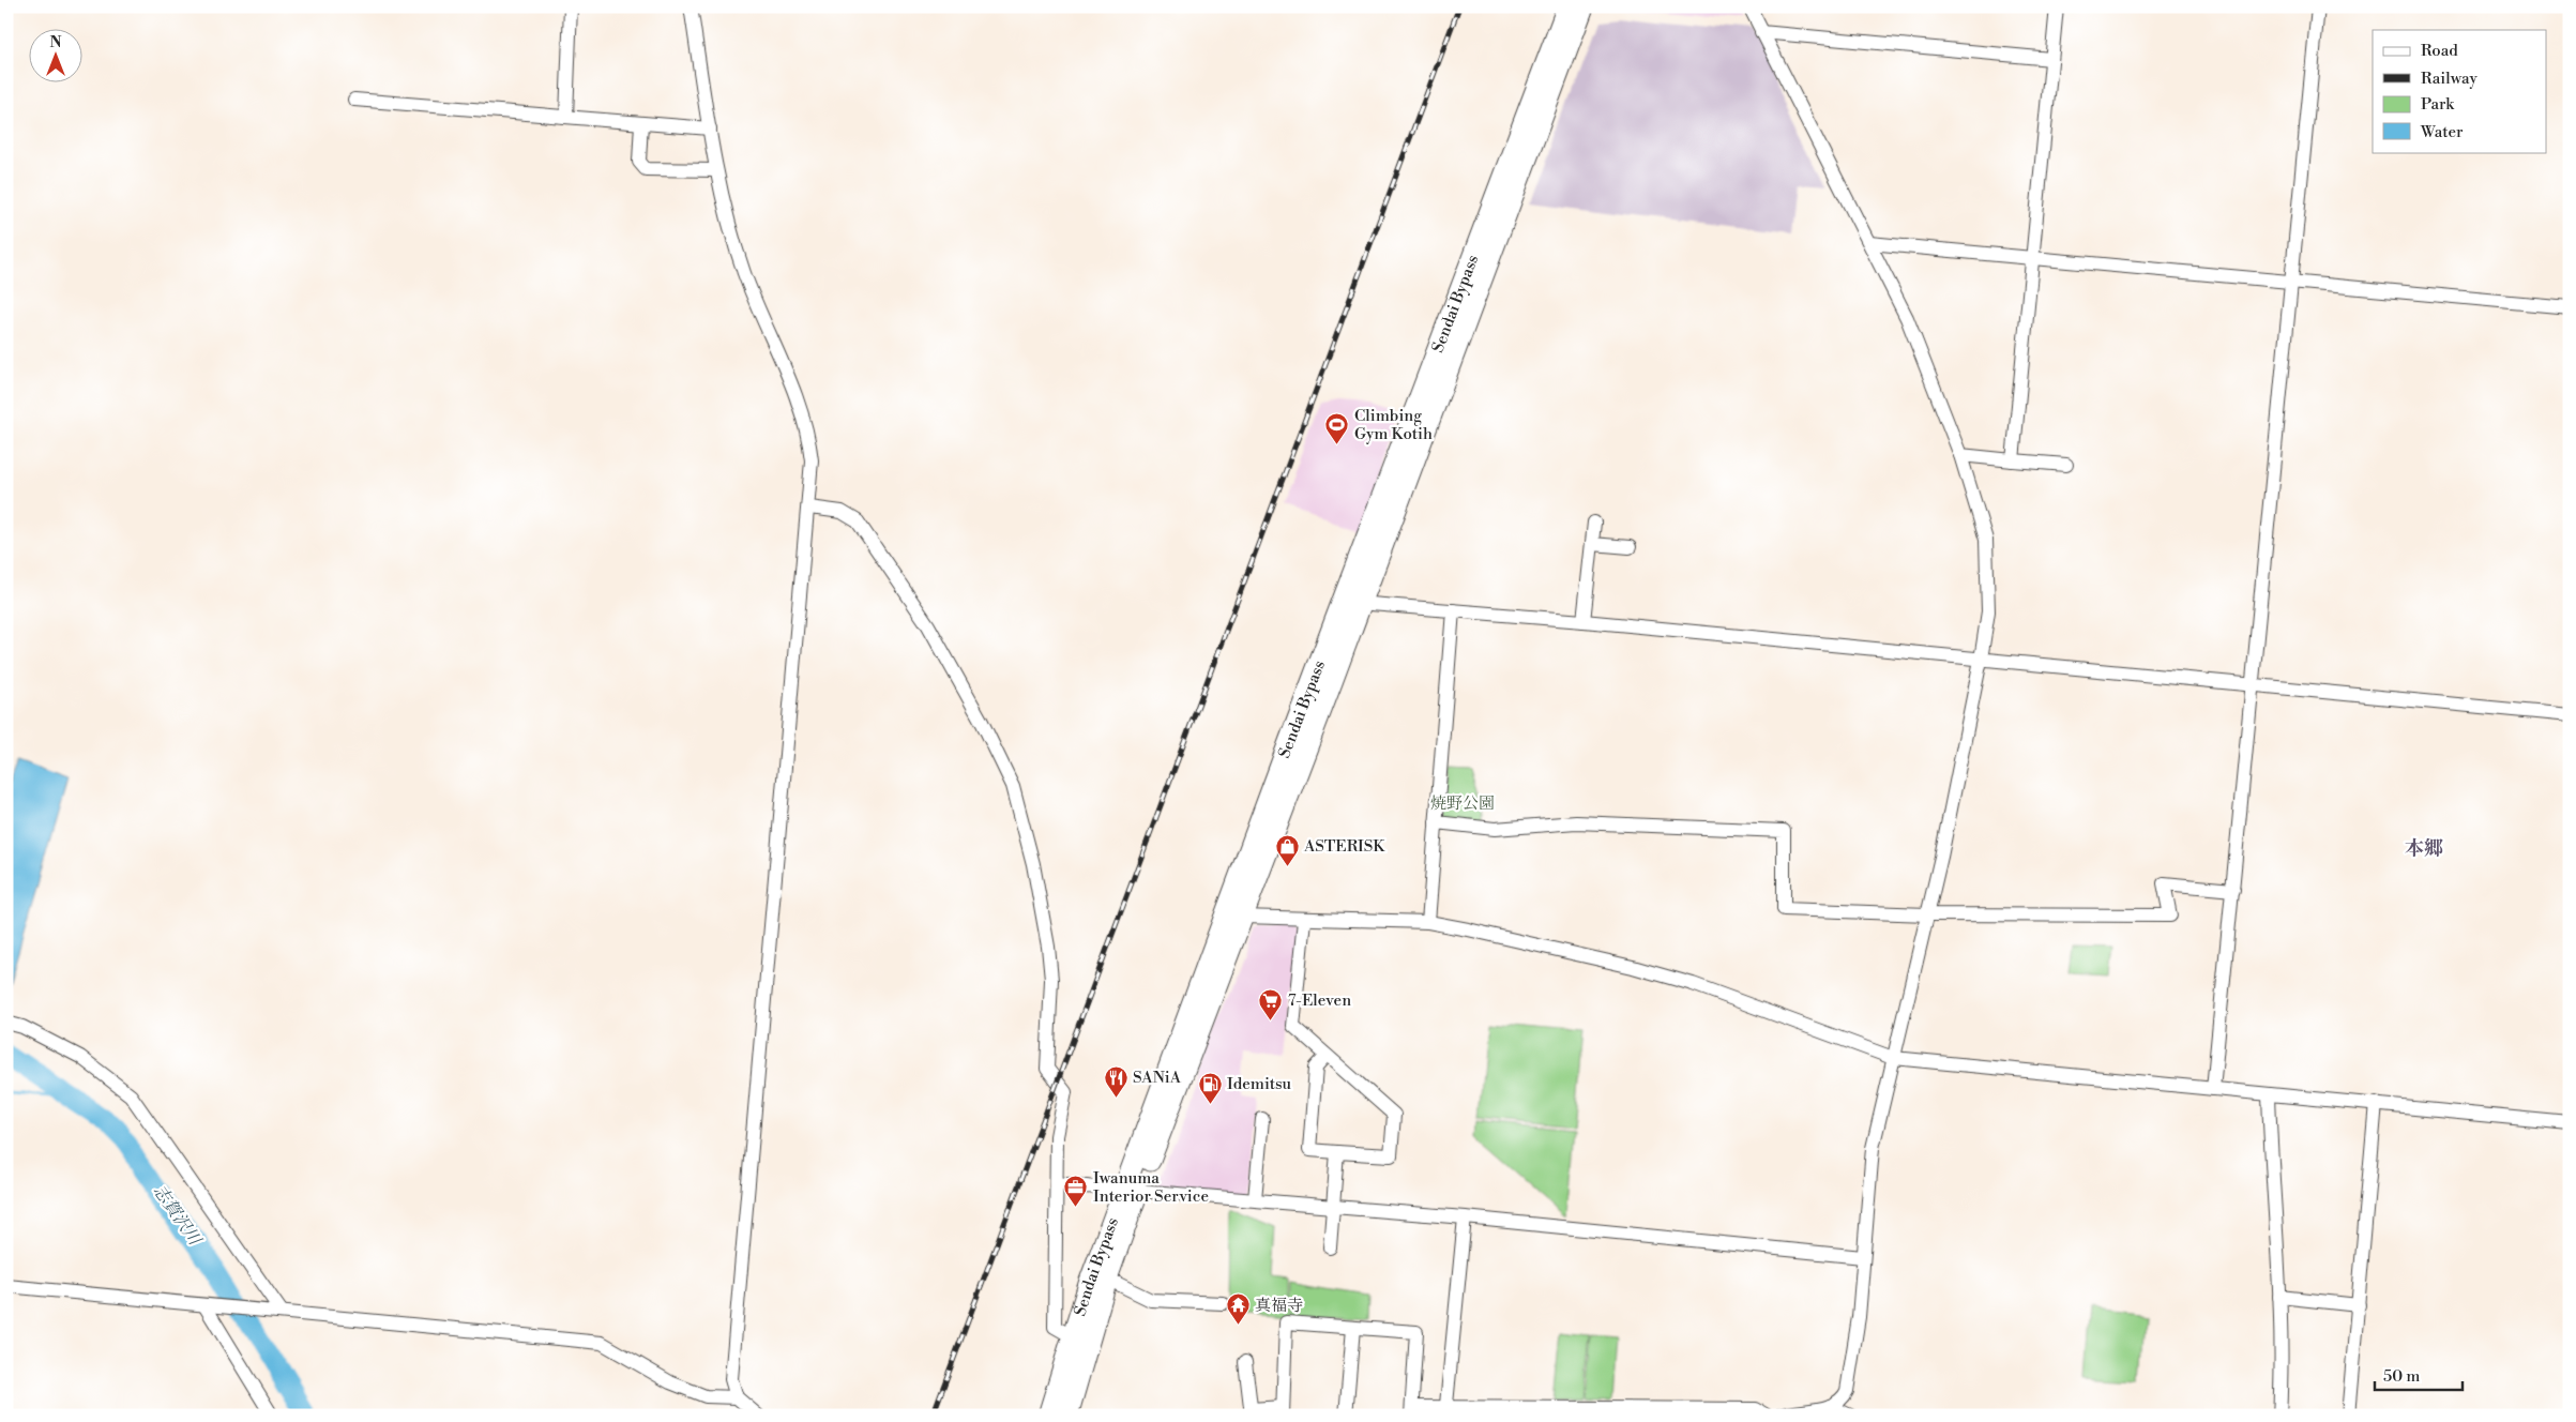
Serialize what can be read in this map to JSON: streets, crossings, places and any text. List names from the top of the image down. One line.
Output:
{"streets":{"highway":["Sendai Bypass"]},"districts":["本郷"],"water":["志賀沢川"],"parks":["焼野公園"],"places":{"sports":["Climbing Gym Kotih"],"shop":["ASTERISK"],"supermarket":["7-Eleven"],"restaurant":["SANiA"],"fuel station":["Idemitsu"],"office":["Iwanuma Interior Service"],"temple":["真福寺"]},"legend":["Road","Railway","Park","Water"],"scale_bar":"50 m","north":"top"}
